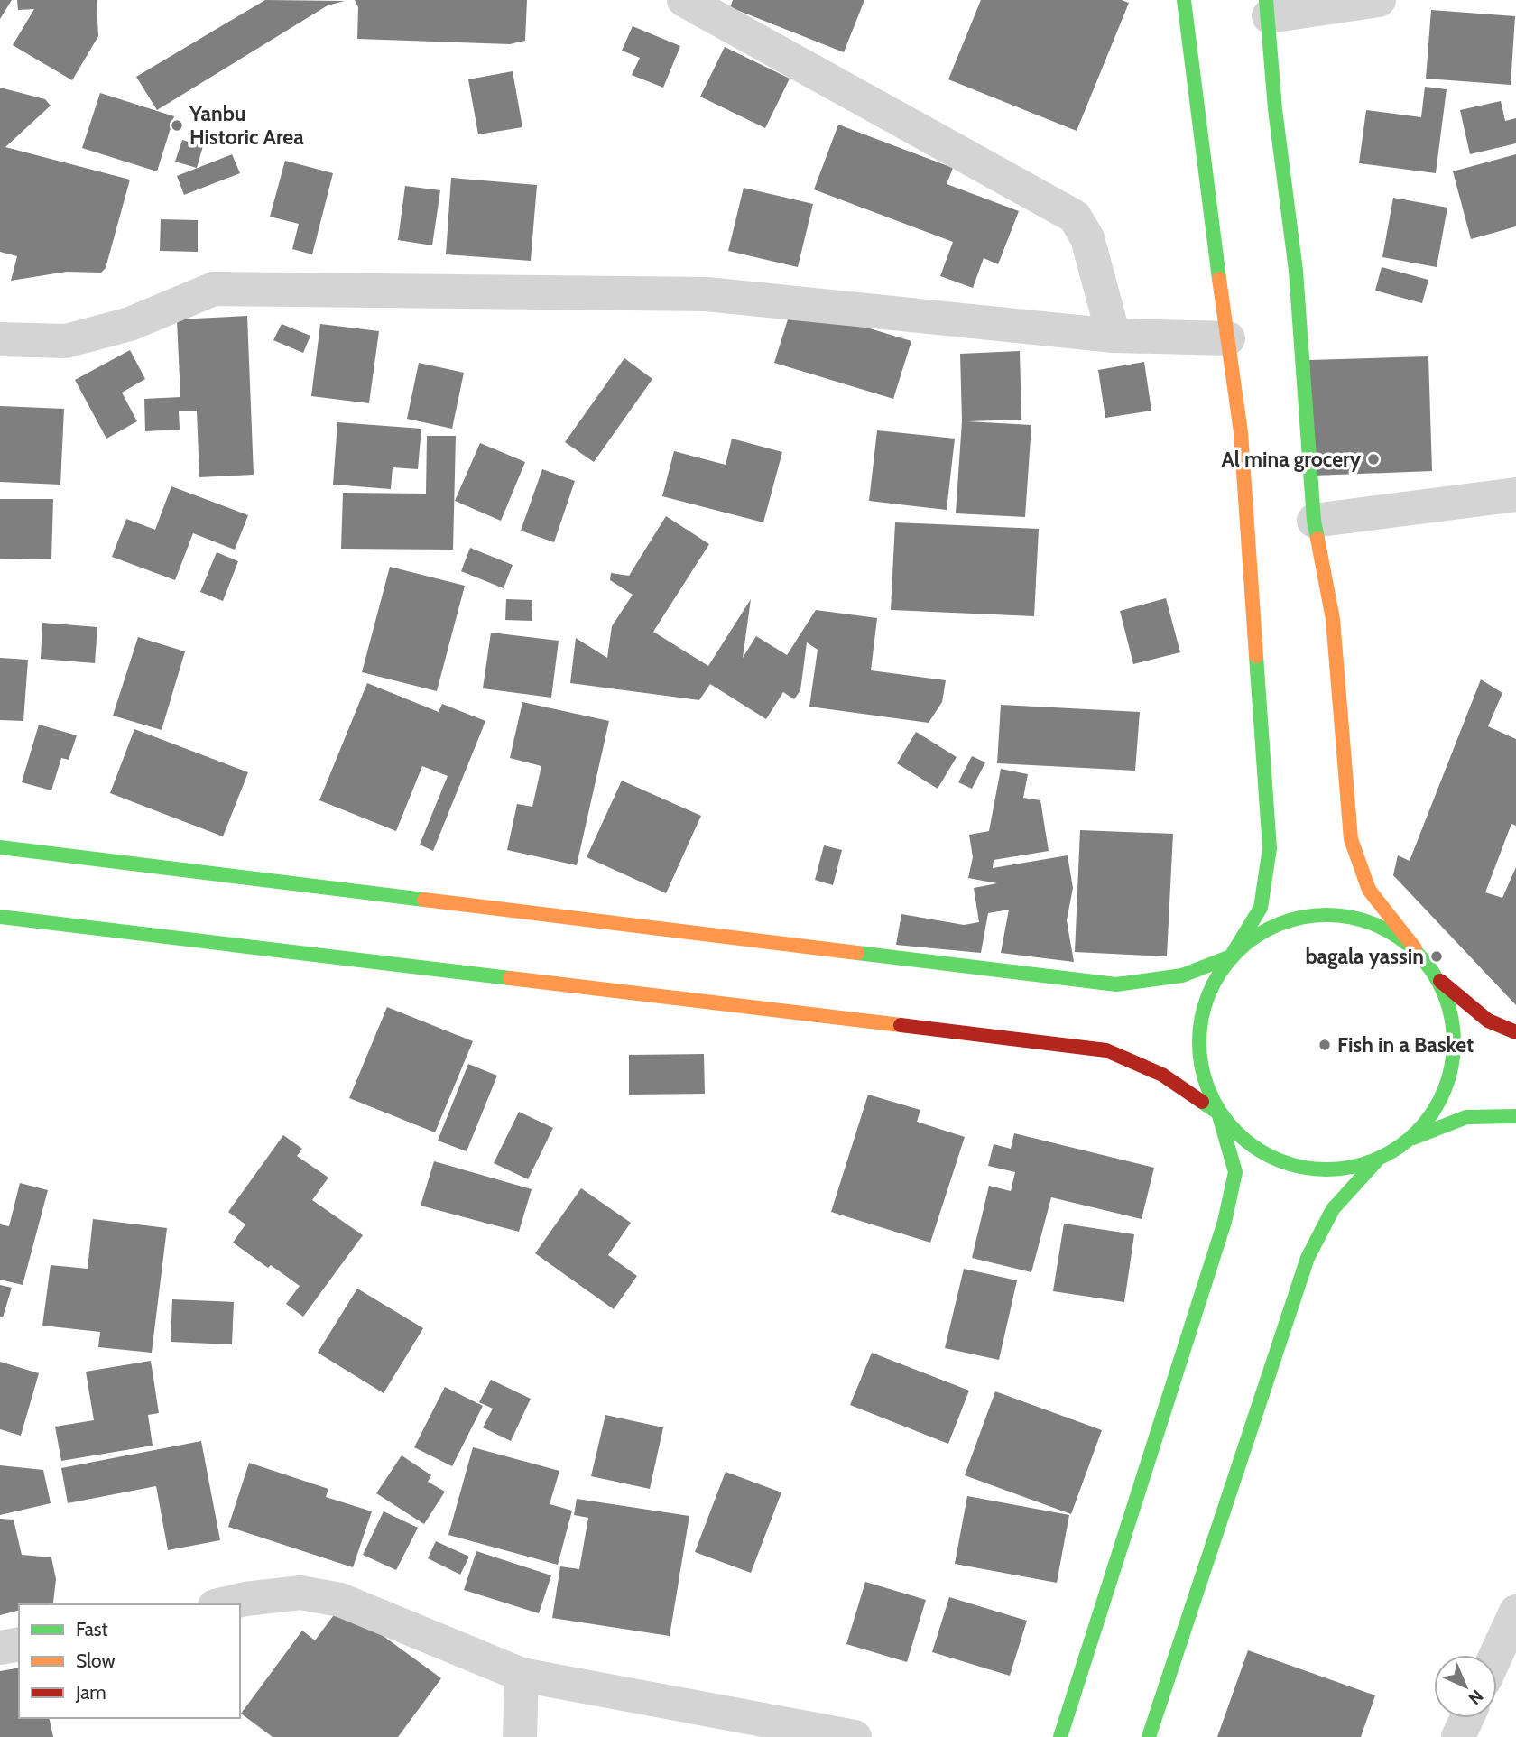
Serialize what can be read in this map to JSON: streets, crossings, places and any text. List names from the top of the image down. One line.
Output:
{"places":["Yanbu Historic Area","Al mina grocery","bagala yassin","Fish in a Basket"],"legend":["Fast","Slow","Jam"],"north":"bottom right"}
